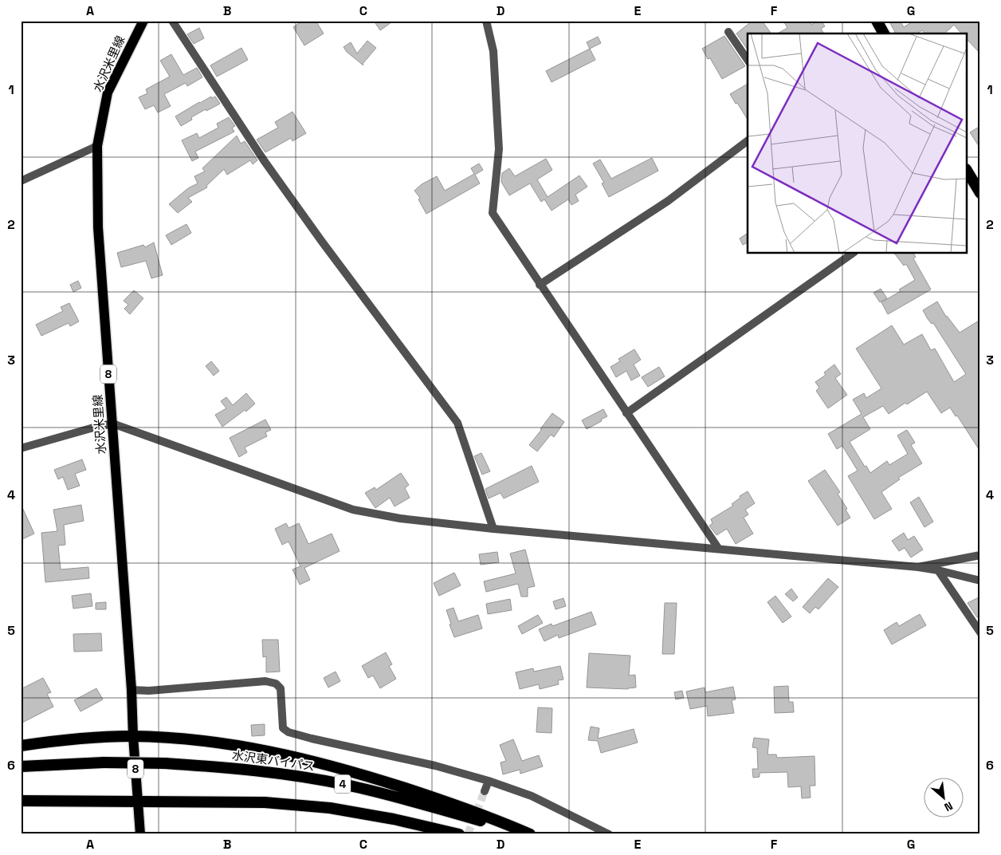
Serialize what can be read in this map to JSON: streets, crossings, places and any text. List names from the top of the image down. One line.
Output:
{"streets":{"highway":["水沢東バイパス","4"],"main road":["水沢米里線","8"]},"north":"bottom right","grid":{"columns":["A","B","C","D","E","F","G"],"rows":["1","2","3","4","5","6"]}}
